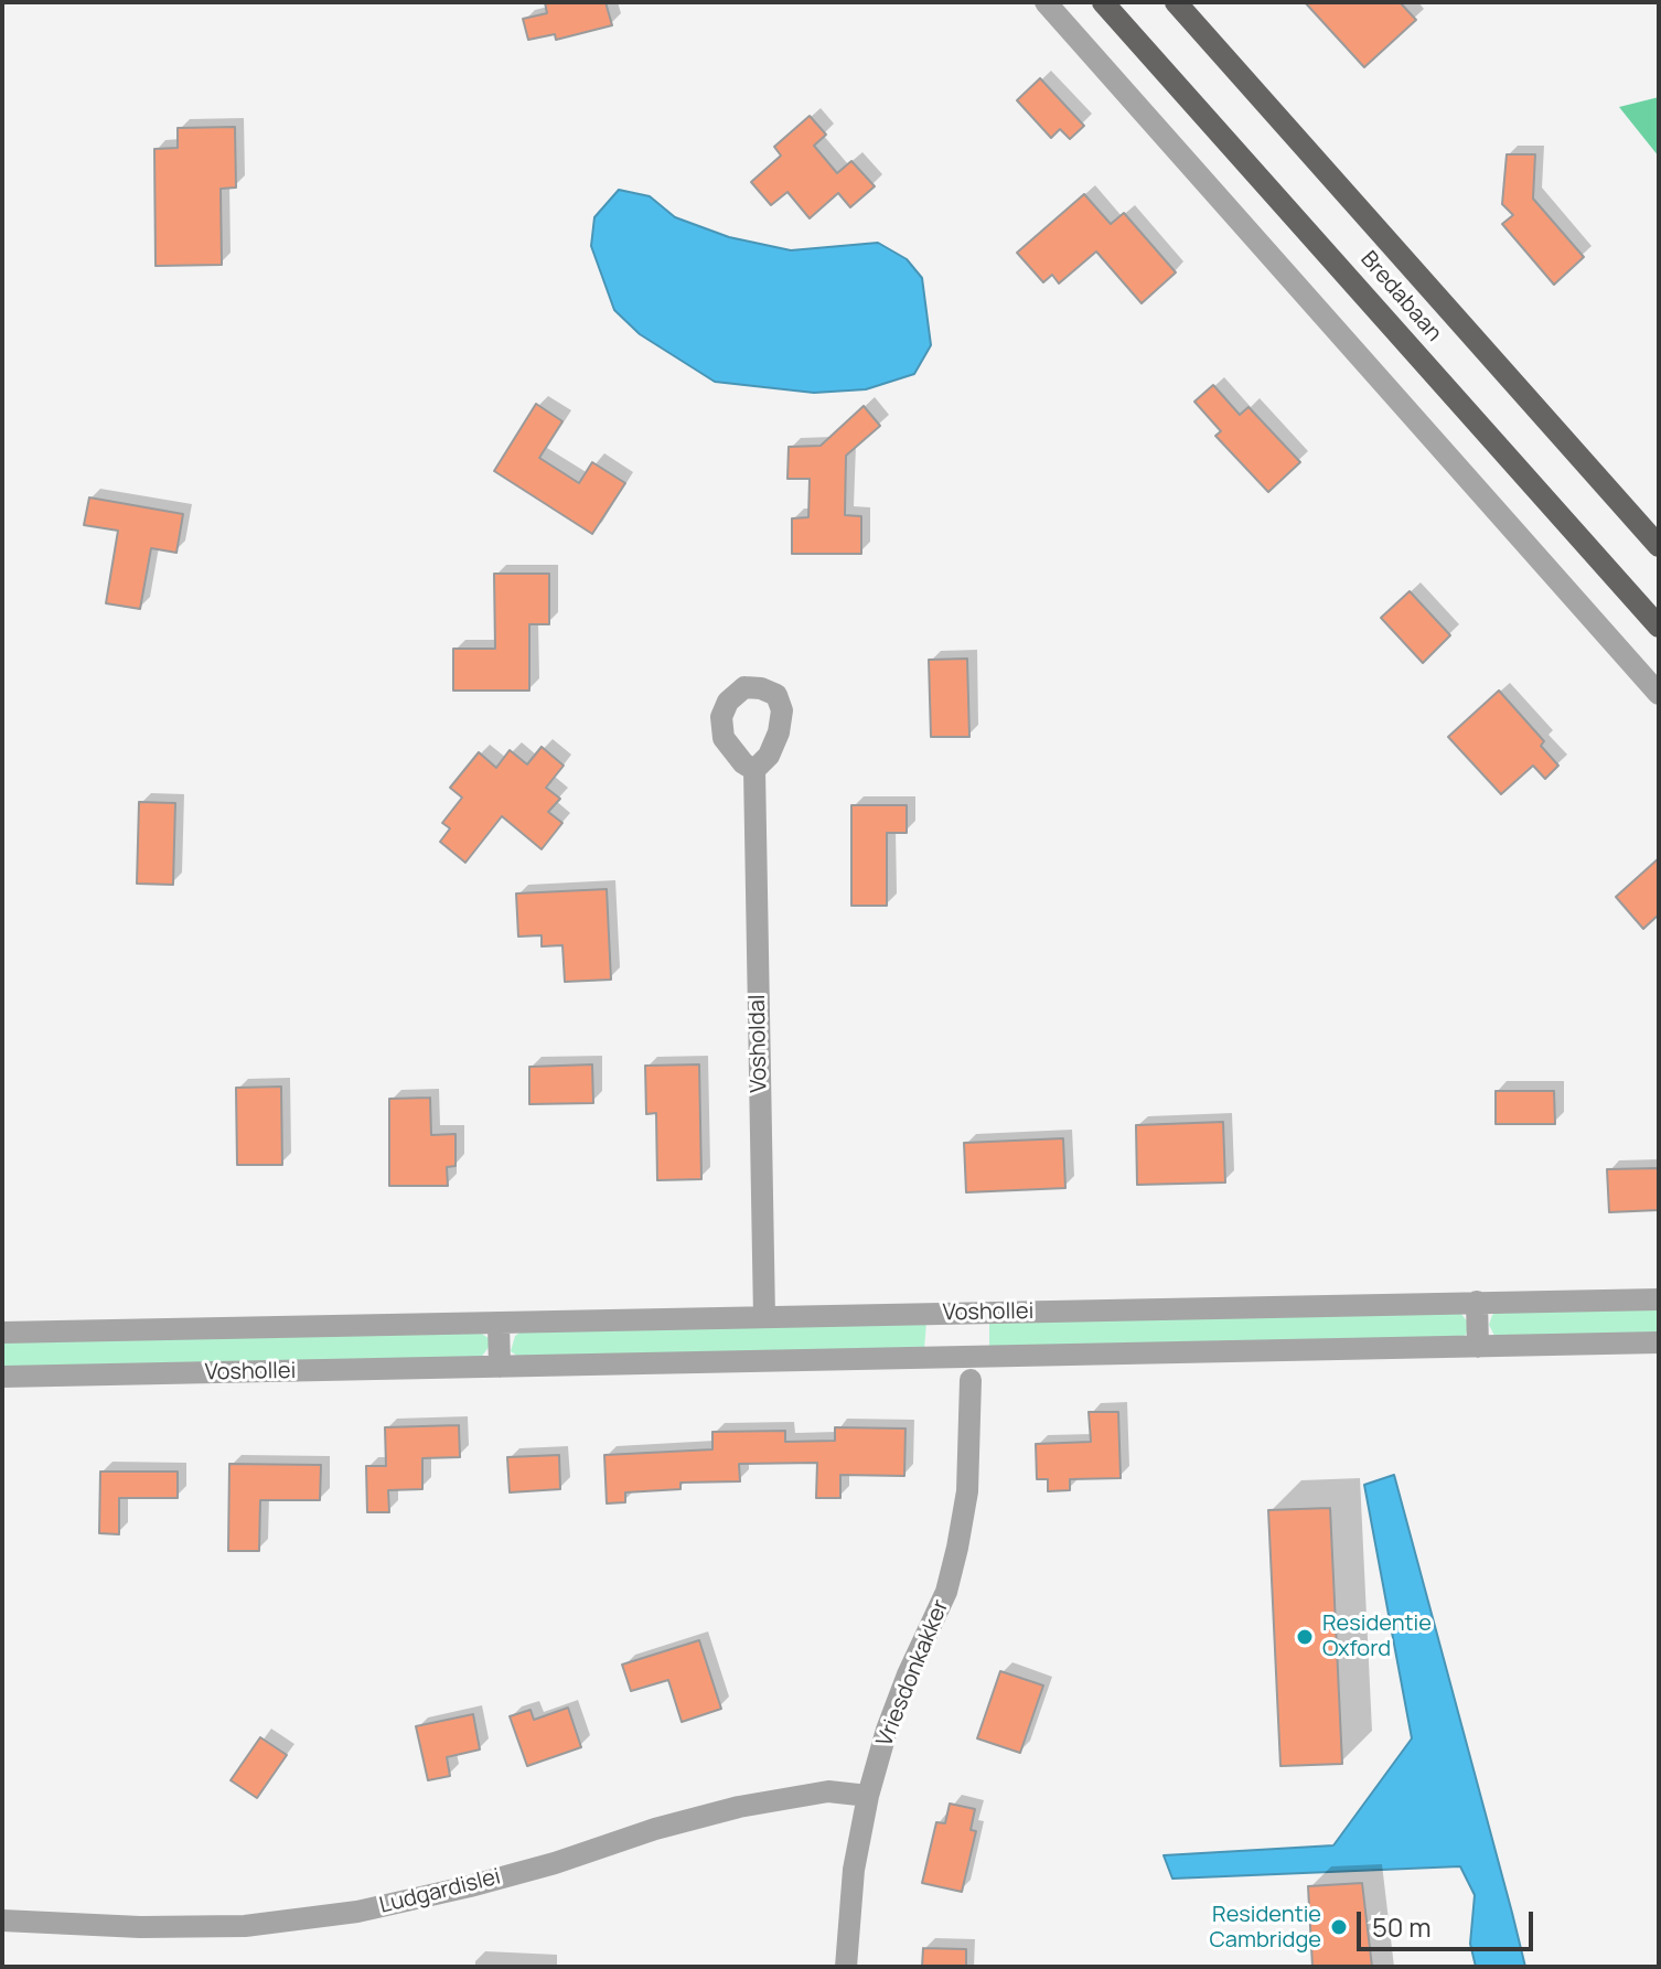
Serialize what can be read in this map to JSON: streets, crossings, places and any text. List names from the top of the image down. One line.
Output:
{"streets":{"main road":["Bredabaan"],"street":["Vosholdal","Voshollei","Vriesdonkakker","Ludgardislei"]},"crossings":[["Vosholdal","Voshollei"],["Vriesdonkakker","Ludgardislei"]],"places":["Residentie Oxford","Residentie Cambridge"],"scale_bar":"50 m"}
